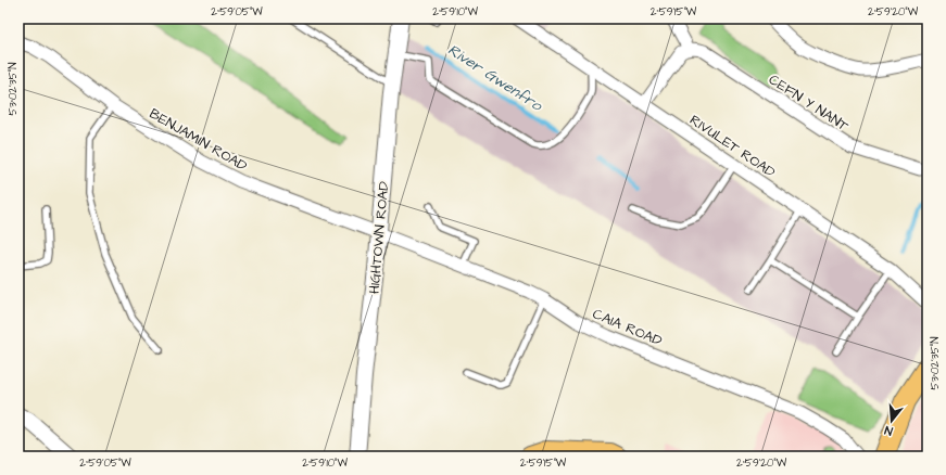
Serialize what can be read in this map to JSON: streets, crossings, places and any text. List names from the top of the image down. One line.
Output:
{"streets":{"street":["CEFN Y NANT","BENJAMIN ROAD","RIVULET ROAD","HIGHTOWN ROAD","CAIA ROAD"]},"crossings":[["BENJAMIN ROAD","HIGHTOWN ROAD"],["BENJAMIN ROAD","CAIA ROAD"],["HIGHTOWN ROAD","CAIA ROAD"]],"water":["River Gwenfro"],"north":"bottom","coordinates":["2°59'05\"W","2°59'10\"W","2°59'15\"W","2°59'20\"W","53°02'35\"N"]}
